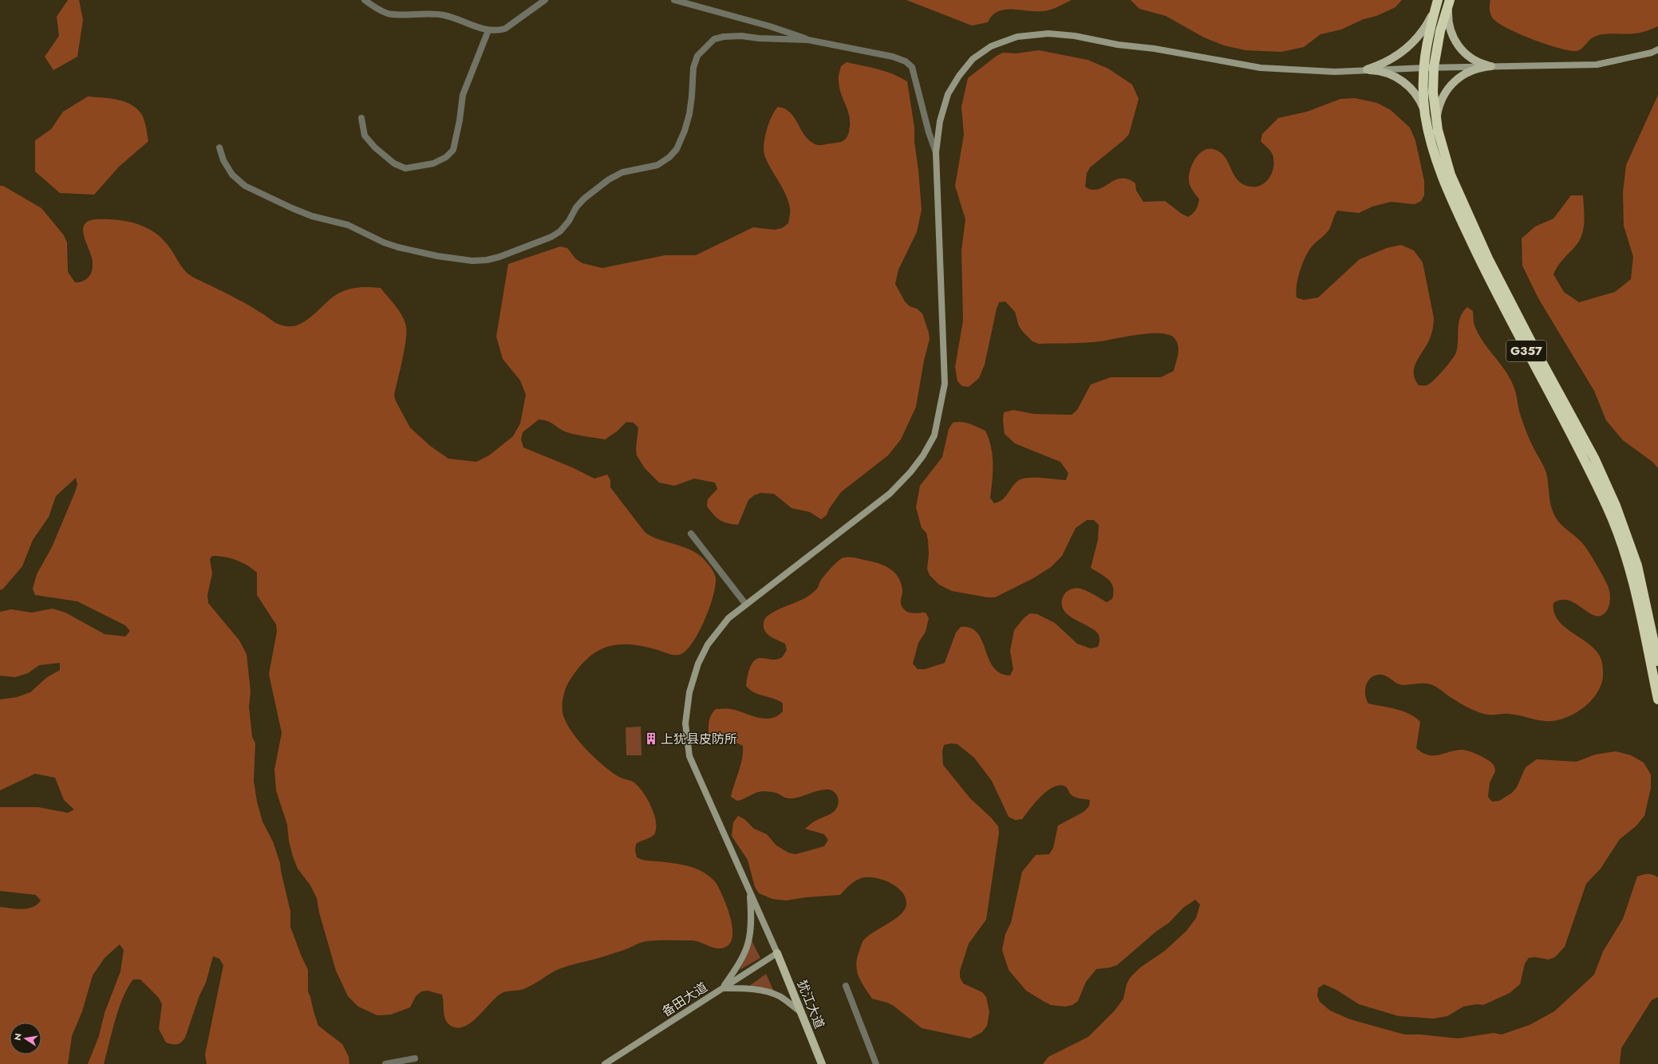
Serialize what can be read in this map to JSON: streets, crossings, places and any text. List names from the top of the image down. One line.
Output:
{"streets":{"highway":["G357"],"main road":["备田大道","犹江大道"]},"crossings":[["备田大道","犹江大道"]],"places":{"building":["上犹县皮防所"]},"north":"left"}
